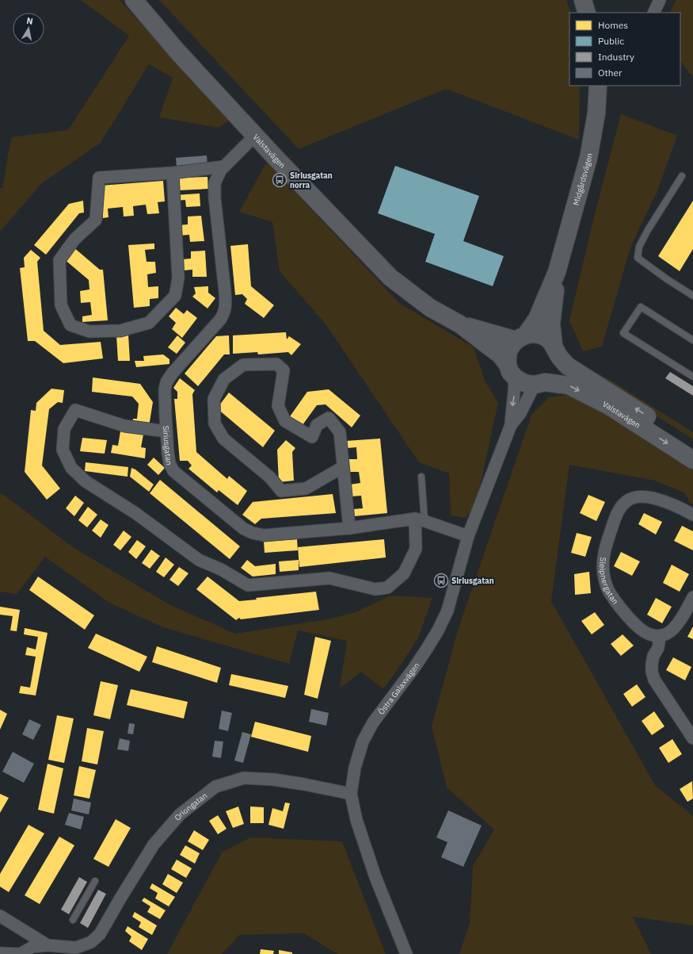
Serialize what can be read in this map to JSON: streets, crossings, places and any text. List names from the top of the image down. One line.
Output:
{"streets":{"street":["Valstavägen","Midgårdsvägen","Siriusgatan","Sleipnergatan","Östra Galaxvägen","Oriongatan"]},"crossings":[["Valstavägen","Midgårdsvägen"],["Valstavägen","Siriusgatan"],["Valstavägen","Östra Galaxvägen"],["Midgårdsvägen","Östra Galaxvägen"],["Siriusgatan","Östra Galaxvägen"],["Östra Galaxvägen","Oriongatan"]],"places":{"bus stop":["Siriusgatan norra","Siriusgatan"]},"legend":["Homes","Public","Industry","Other"],"north":"top"}
